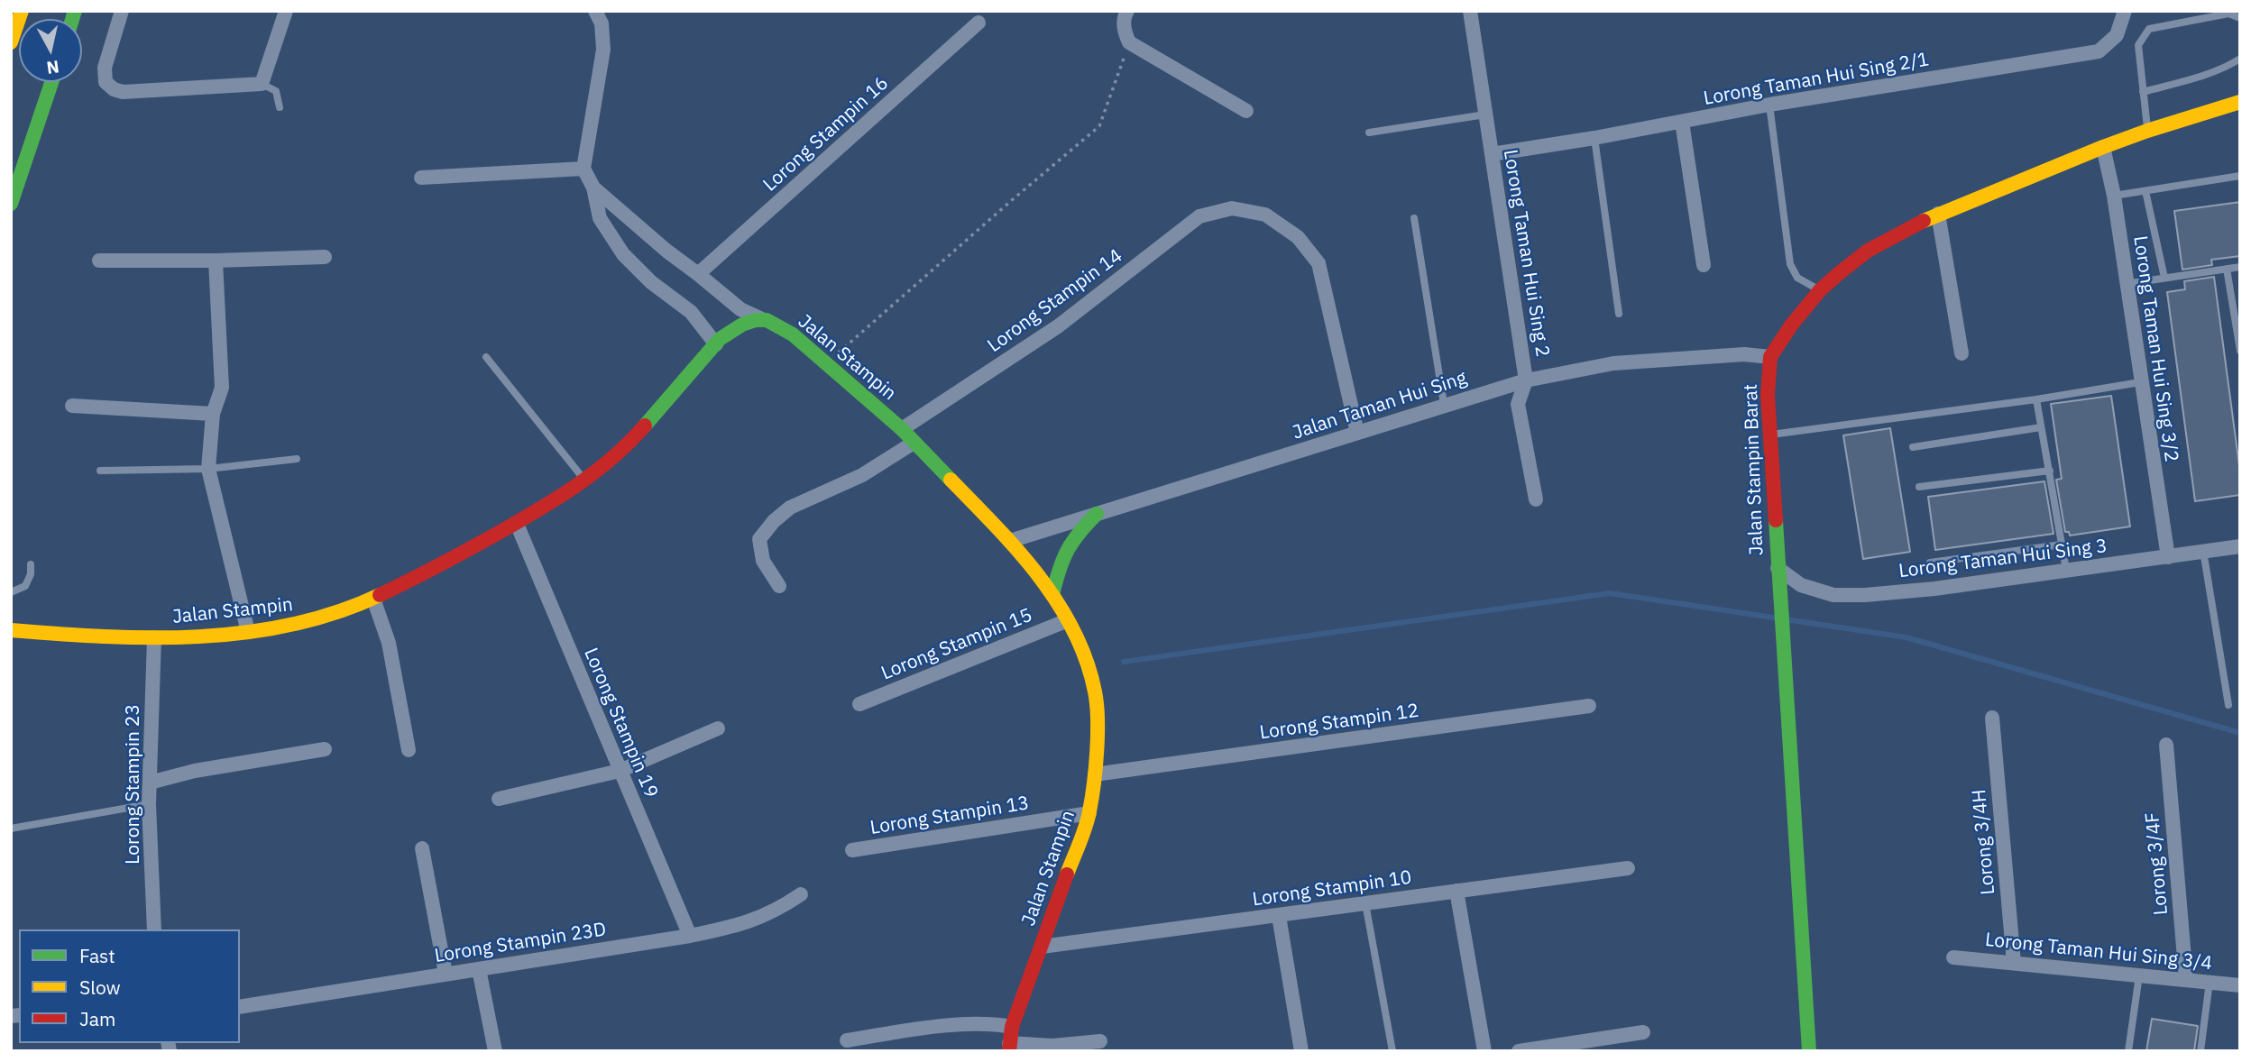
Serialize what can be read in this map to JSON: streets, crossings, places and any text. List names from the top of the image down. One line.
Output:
{"streets":{"main road":["Jalan Stampin","Jalan Stampin Barat"],"street":["Lorong Taman Hui Sing 2/1","Lorong Stampin 16","Lorong Taman Hui Sing 2","Lorong Stampin 14","Lorong Taman Hui Sing 3/2","Jalan Taman Hui Sing","Lorong Taman Hui Sing 3","Lorong Stampin 15","Lorong Stampin 12","Lorong Stampin 19","Lorong Stampin 23","Lorong Stampin 13","Lorong 3/4H","Lorong 3/4F","Lorong Stampin 10","Lorong Stampin 23D","Lorong Taman Hui Sing 3/4"]},"crossings":[["Lorong Taman Hui Sing 2/1","Lorong Taman Hui Sing 2"],["Lorong Taman Hui Sing 2","Jalan Taman Hui Sing"],["Lorong Stampin 14","Jalan Stampin"],["Lorong Stampin 14","Jalan Taman Hui Sing"],["Lorong Taman Hui Sing 3/2","Jalan Stampin Barat"],["Lorong Taman Hui Sing 3/2","Lorong Taman Hui Sing 3"],["Jalan Stampin","Jalan Taman Hui Sing"],["Jalan Stampin","Lorong Stampin 15"],["Jalan Stampin","Lorong Stampin 12"],["Jalan Stampin","Lorong Stampin 19"],["Jalan Stampin","Lorong Stampin 23"],["Jalan Stampin","Lorong Stampin 13"],["Jalan Stampin","Lorong Stampin 10"],["Jalan Taman Hui Sing","Jalan Stampin Barat"],["Jalan Stampin Barat","Lorong Taman Hui Sing 3"],["Lorong Stampin 19","Lorong Stampin 23D"],["Lorong 3/4H","Lorong Taman Hui Sing 3/4"],["Lorong 3/4F","Lorong Taman Hui Sing 3/4"]],"legend":["Fast","Slow","Jam"],"north":"bottom"}
